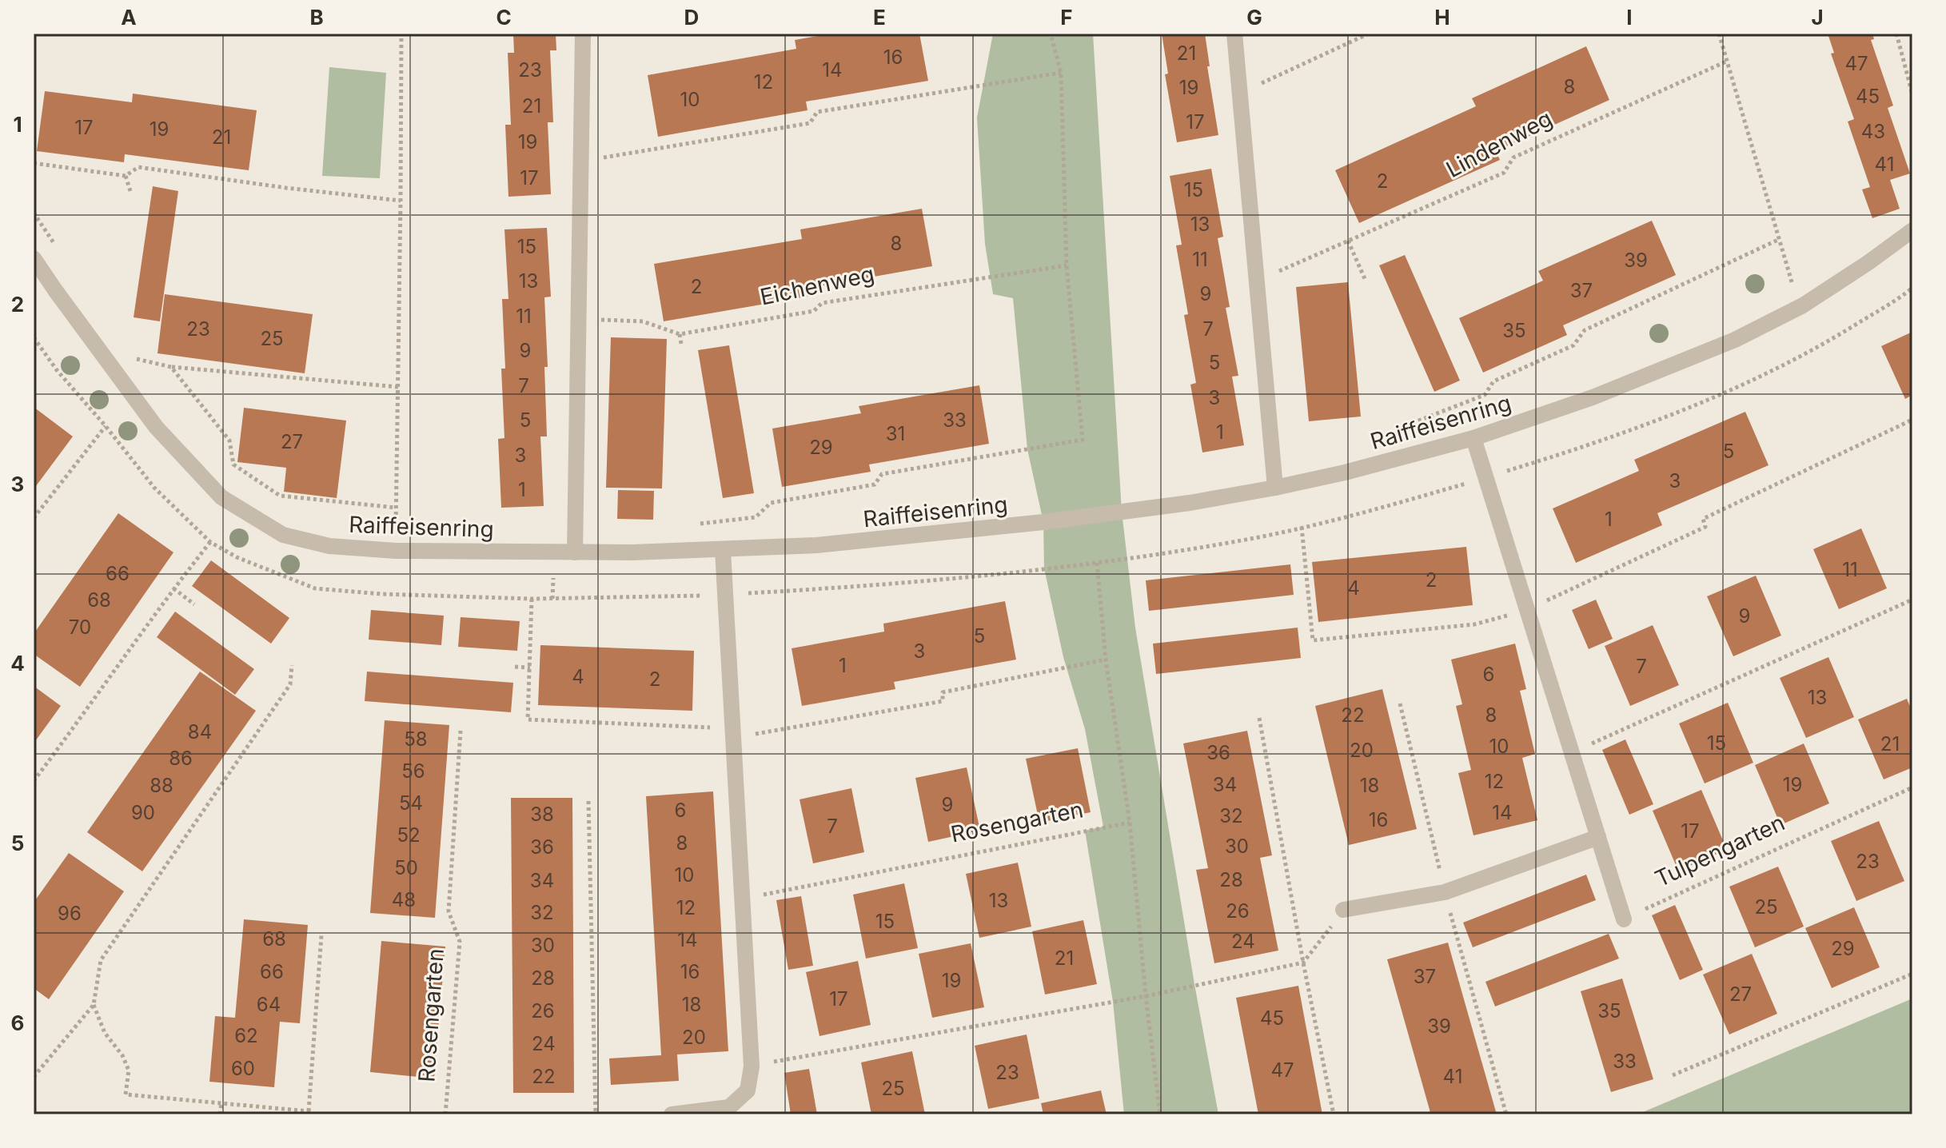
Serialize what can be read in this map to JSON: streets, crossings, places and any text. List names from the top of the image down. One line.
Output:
{"streets":{"street":["Raiffeisenring"],"path":["Lindenweg","Eichenweg","Rosengarten","Tulpengarten"]},"house_numbers":["21","16","47","23","14","12","8","19","45","10","21","17","17","19","43","21","19","41","17","2","15","13","8","15","11","39","13","2","37","9","11","23","7","35","25","9","5","7","3","5","33","1","31","27","29","5","3","3","1","1","11","66","2","4","68","9","70","5","3","1","7","6","4","2","13","22","8","84","58","15","21","10","20","36","86","56","12","34","19","88","18","54","9","6","90","14","38","32","16","7","17","52","8","30","36","23","50","10","28","34","48","13","25","12","26","32","96","15","68","14","24","30","29","21","66","16","37","28","19","27","17","64","18","26","35","45","39","62","20","24","33","60","47","23","22","41","25"],"grid":{"columns":["A","B","C","D","E","F","G","H","I","J"],"rows":["1","2","3","4","5","6"]}}
